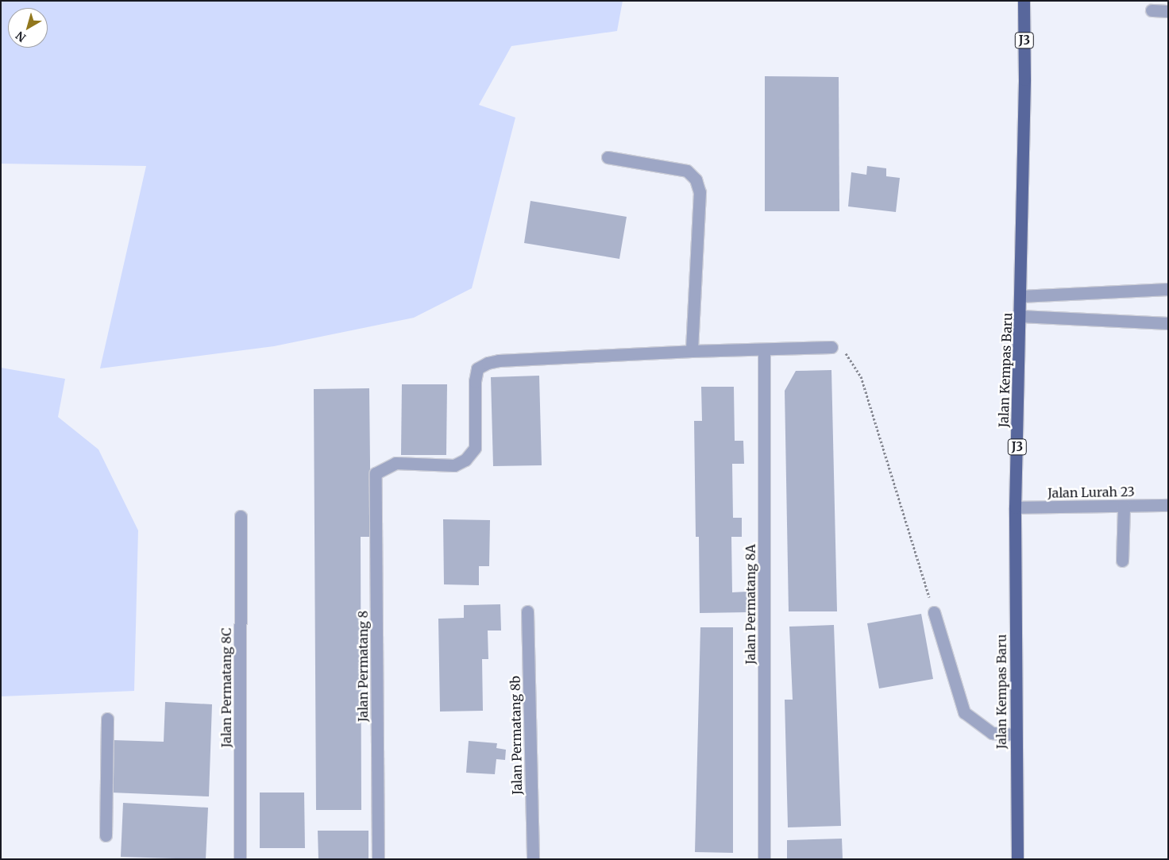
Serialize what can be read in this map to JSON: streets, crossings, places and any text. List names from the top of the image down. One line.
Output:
{"streets":{"main road":["J3","Jalan Kempas Baru"],"street":["Jalan Lurah 23","Jalan Permatang 8A","Jalan Permatang 8","Jalan Permatang 8C","Jalan Permatang 8b"]},"crossings":[["Jalan Kempas Baru","Jalan Lurah 23"]],"north":"bottom left"}
